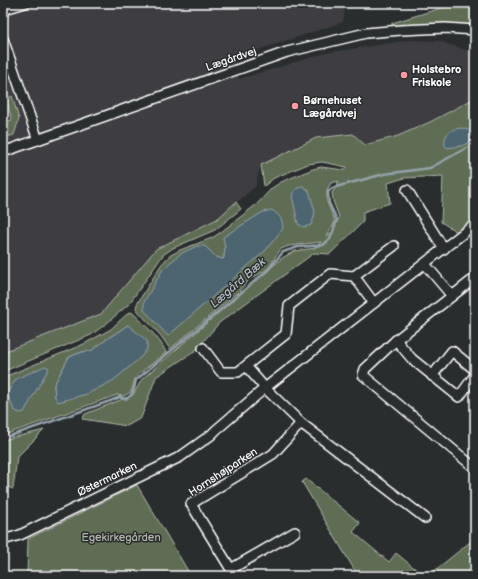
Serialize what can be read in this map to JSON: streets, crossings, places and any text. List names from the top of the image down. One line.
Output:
{"streets":{"street":["Lægårdvej","Hornshøjparken","Østermarken"]},"water":["Lægård Bæk"],"parks":["Egekirkegården"],"places":["Holstebro Friskole","Børnehuset Lægårdvej"]}
